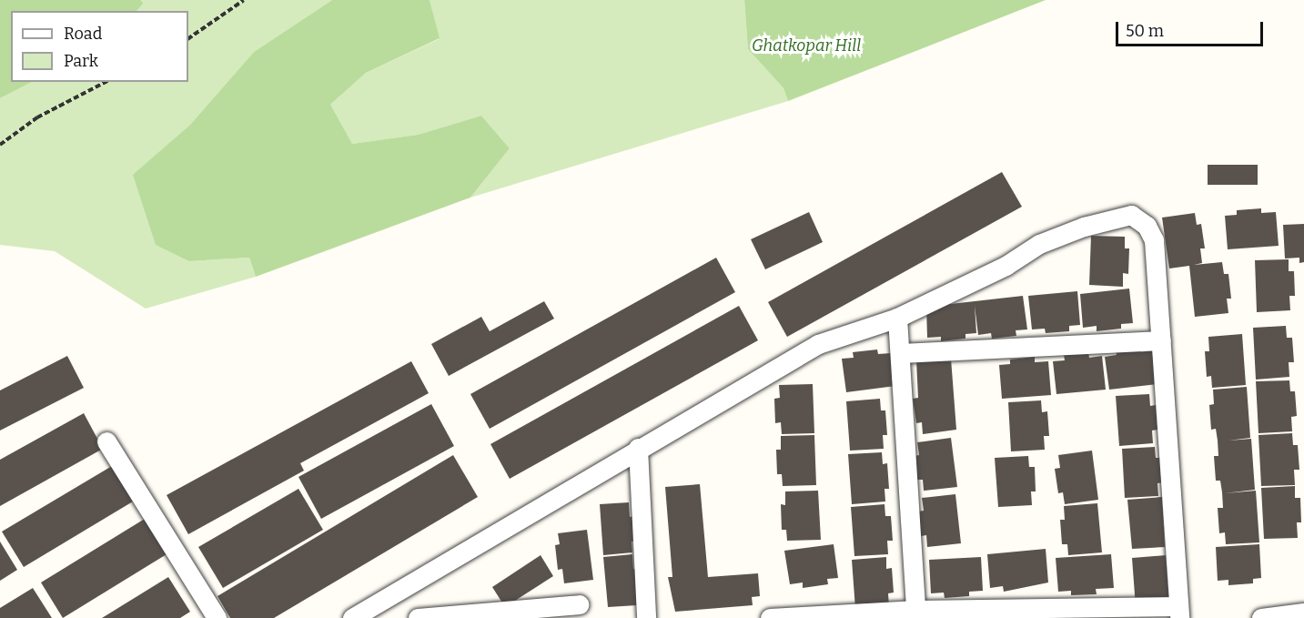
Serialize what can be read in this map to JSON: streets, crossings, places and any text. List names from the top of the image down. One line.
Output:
{"parks":["Ghatkopar Hill"],"legend":["Road","Park"],"scale_bar":"50 m"}
